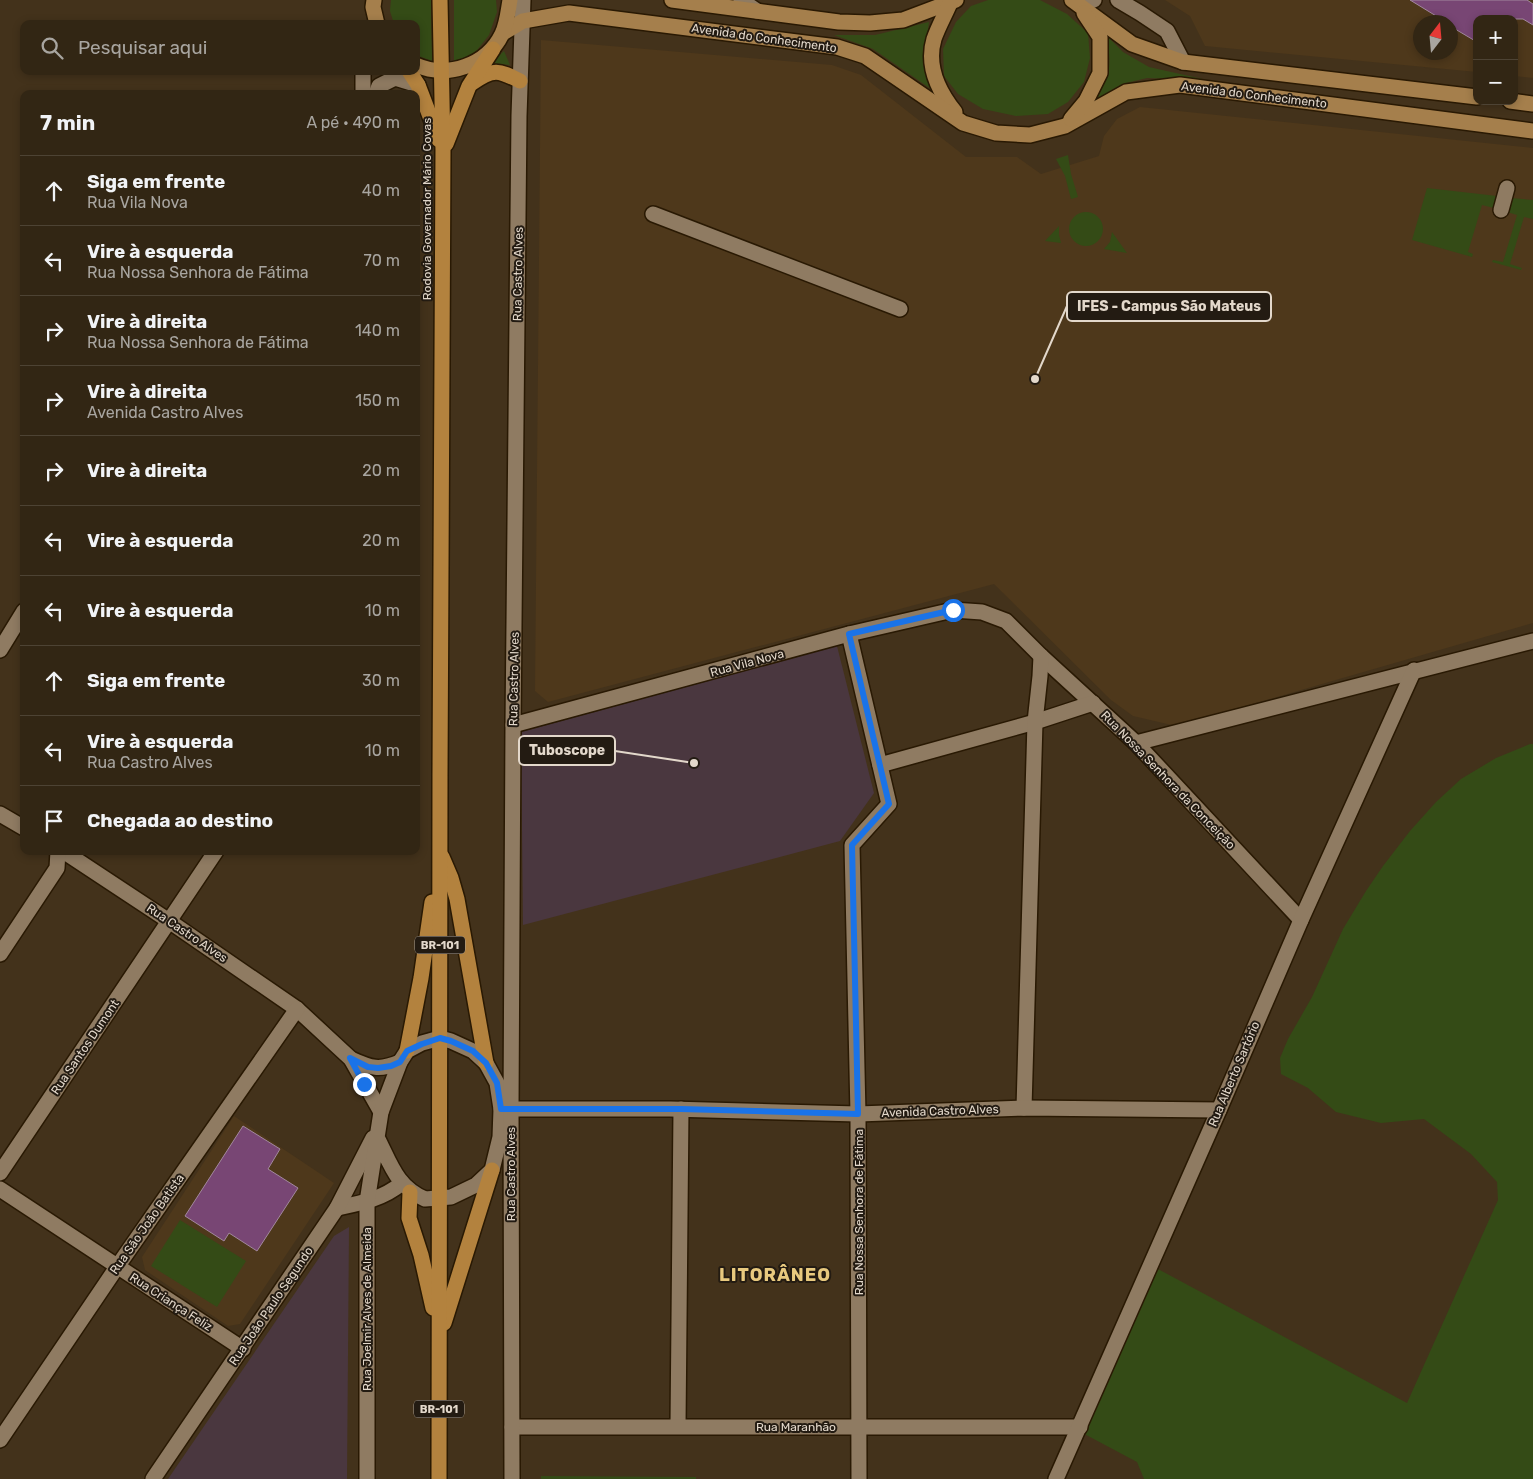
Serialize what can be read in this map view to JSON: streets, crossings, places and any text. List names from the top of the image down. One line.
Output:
{"streets":{"highway":["Rodovia Governador Mário Covas","BR-101"],"main road":["Avenida do Conhecimento"],"street":["Rua Castro Alves","Rua Vila Nova","Rua Nossa Senhora da Conceição","Rua Santos Dumont","Rua Alberto Sartório","Avenida Castro Alves","Rua Nossa Senhora de Fátima","Rua São João Batista","Rua Criança Feliz","Rua João Paulo Segundo","Rua Joelmir Alves de Almeida","Rua Maranhão"]},"crossings":[["Avenida do Conhecimento","Rua Castro Alves"],["Rua Castro Alves","Rua Vila Nova"],["Rua Castro Alves","Rua Santos Dumont"],["Rua Castro Alves","Avenida Castro Alves"],["Rua Castro Alves","Rua São João Batista"],["Rua Castro Alves","Rua João Paulo Segundo"],["Rua Castro Alves","Rua Joelmir Alves de Almeida"],["Rua Castro Alves","Rua Maranhão"],["Rua Vila Nova","Rua Nossa Senhora da Conceição"],["Rua Vila Nova","Rua Nossa Senhora de Fátima"],["Rua Nossa Senhora da Conceição","Rua Alberto Sartório"],["Rua Alberto Sartório","Avenida Castro Alves"],["Rua Alberto Sartório","Rua Maranhão"],["Avenida Castro Alves","Rua Nossa Senhora de Fátima"],["Rua Nossa Senhora de Fátima","Rua Maranhão"],["Rua São João Batista","Rua Criança Feliz"],["Rua Criança Feliz","Rua João Paulo Segundo"],["Rua João Paulo Segundo","Rua Joelmir Alves de Almeida"]],"districts":["LITORÂNEO"],"places":["IFES - Campus São Mateus","Tuboscope"],"north":"top","page":{"map_buttons":["+","−"],"search":"Pesquisar aqui","heading":["7 min","A pé · 490 m"],"list":[["Siga em frente","Rua Vila Nova","40 m"],["Vire à esquerda","Rua Nossa Senhora de Fátima","70 m"],["Vire à direita","Rua Nossa Senhora de Fátima","140 m"],["Vire à direita","Avenida Castro Alves","150 m"],["Vire à direita","20 m"],["Vire à esquerda","20 m"],["Vire à esquerda","10 m"],["Siga em frente","30 m"],["Vire à esquerda","Rua Castro Alves","10 m"],"Chegada ao destino"]}}
